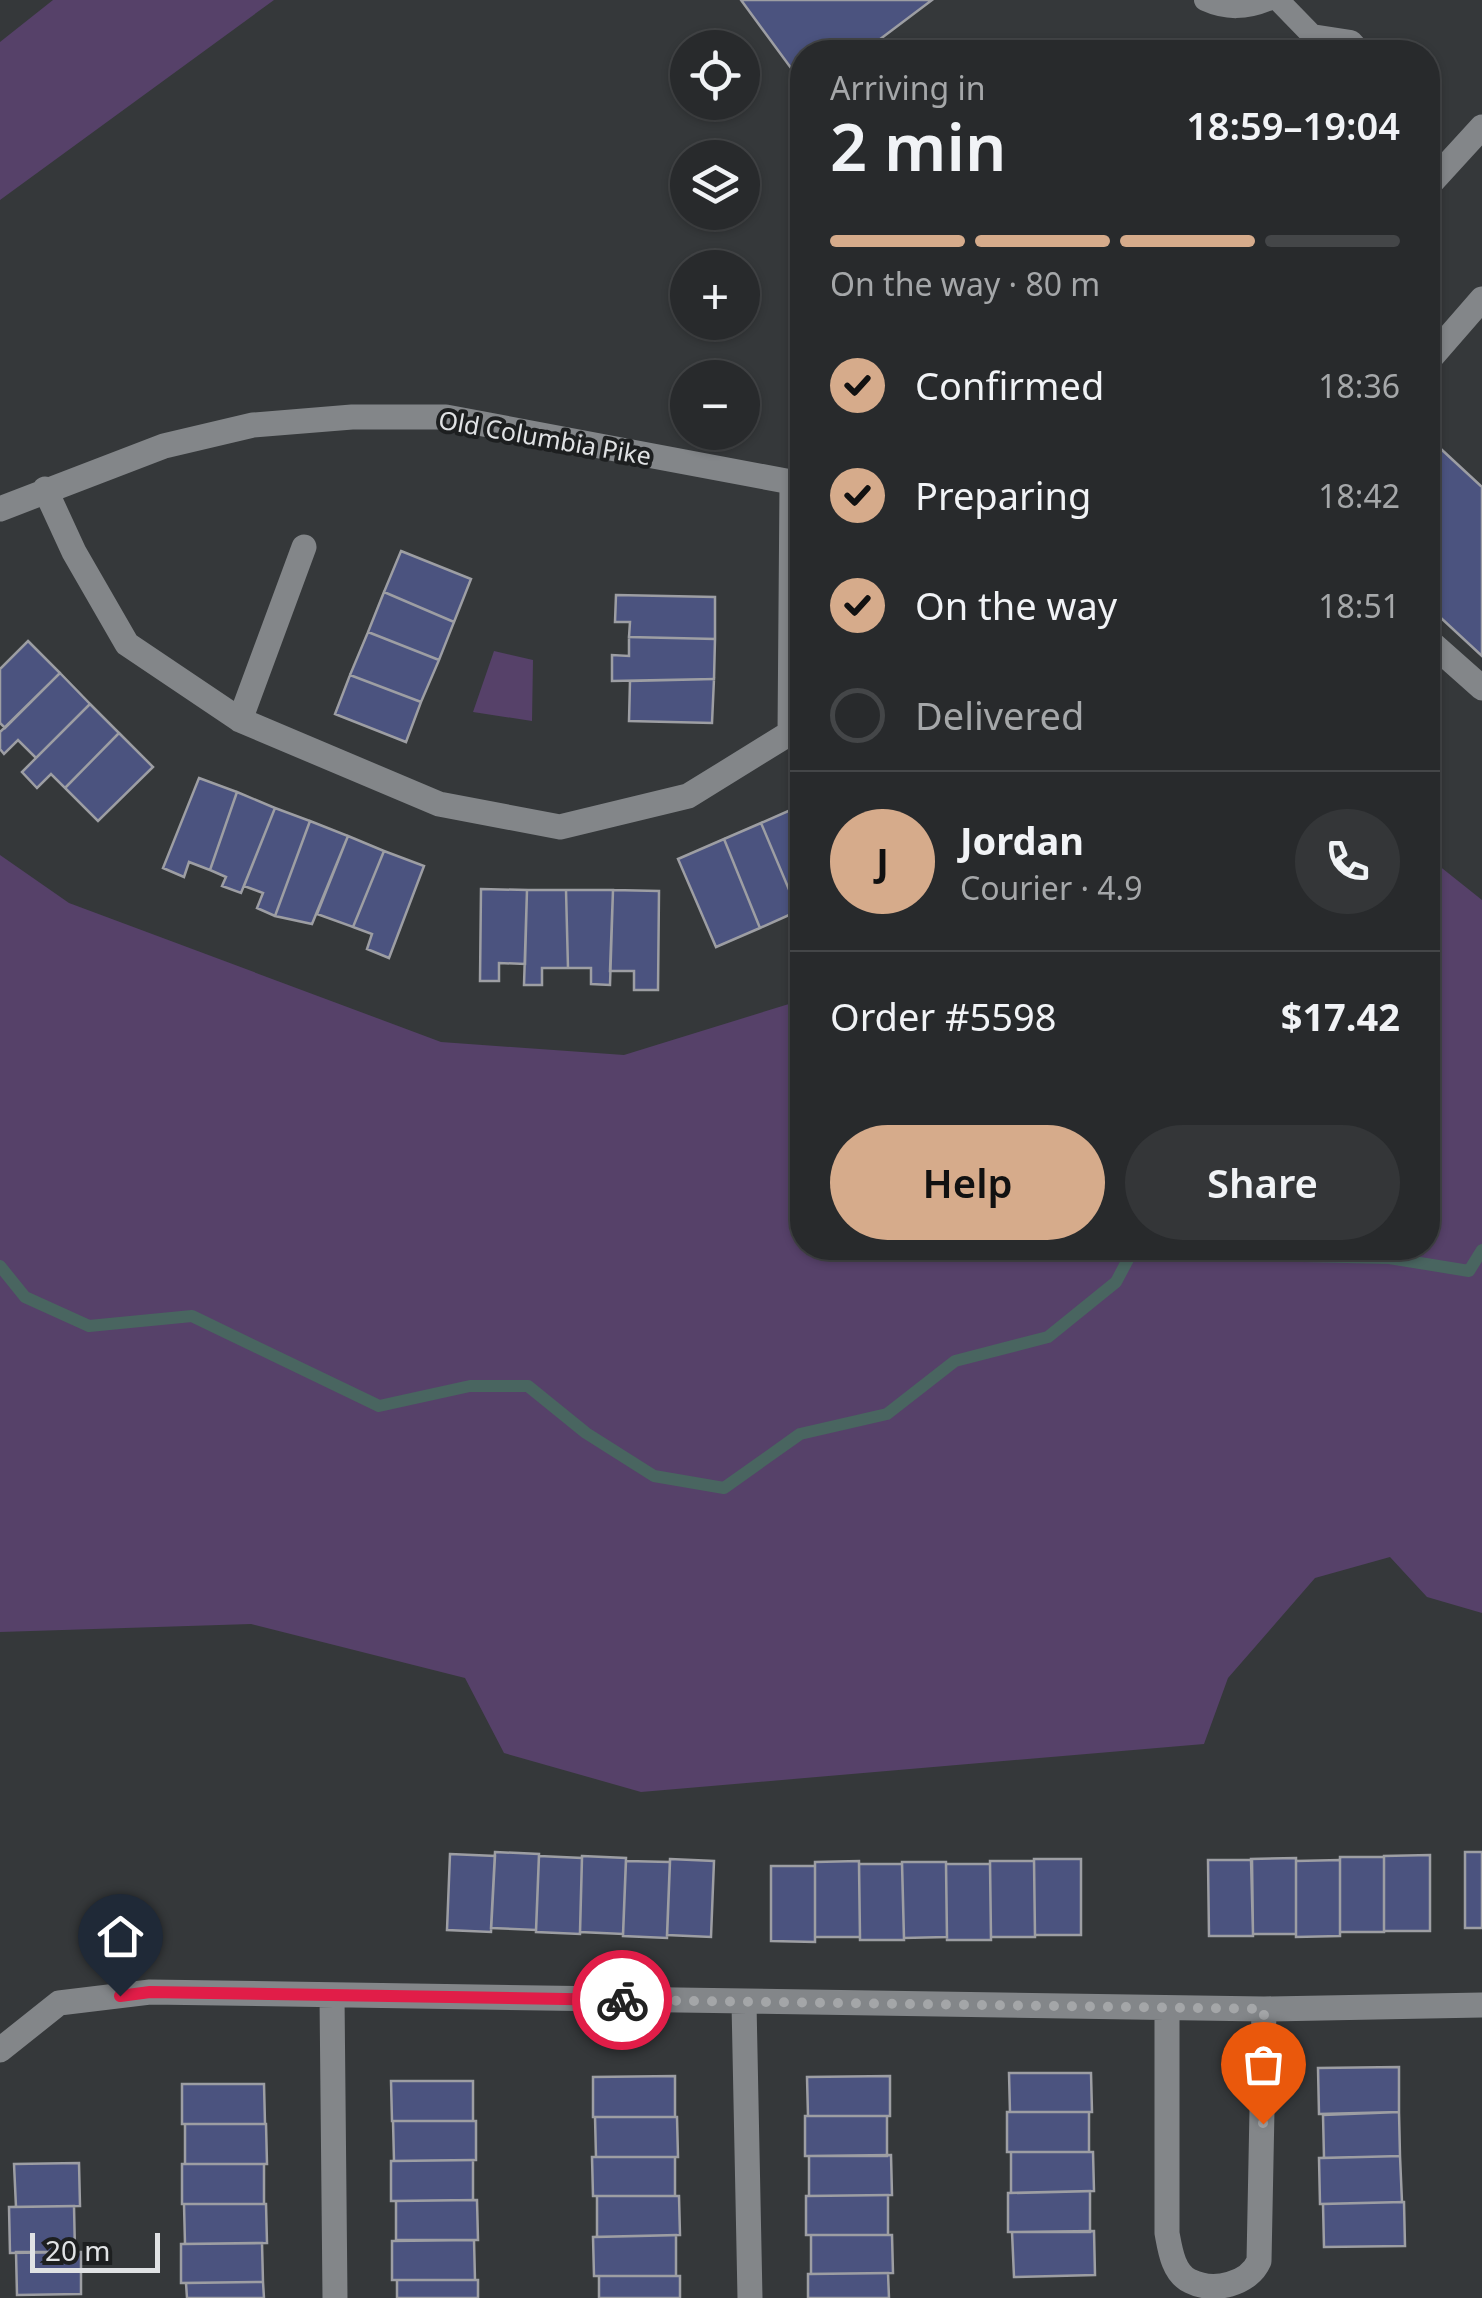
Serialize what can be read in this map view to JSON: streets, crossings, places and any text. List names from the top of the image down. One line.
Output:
{"streets":{"street":["Old Columbia Pike"]},"scale_bar":"20 m","page":{"map_buttons":["+","−"],"heading":["2 min","Arriving in","18:59–19:04"],"panel":["Jordan","Courier · 4.9","Order #5598","$17.42"],"bar":"On the way · 80 m","list":[["Confirmed","18:36"],["Preparing","18:42"],["On the way","18:51"],"Delivered"],"round":"J","buttons":["Help","Share"],"scale":"20 m"}}
